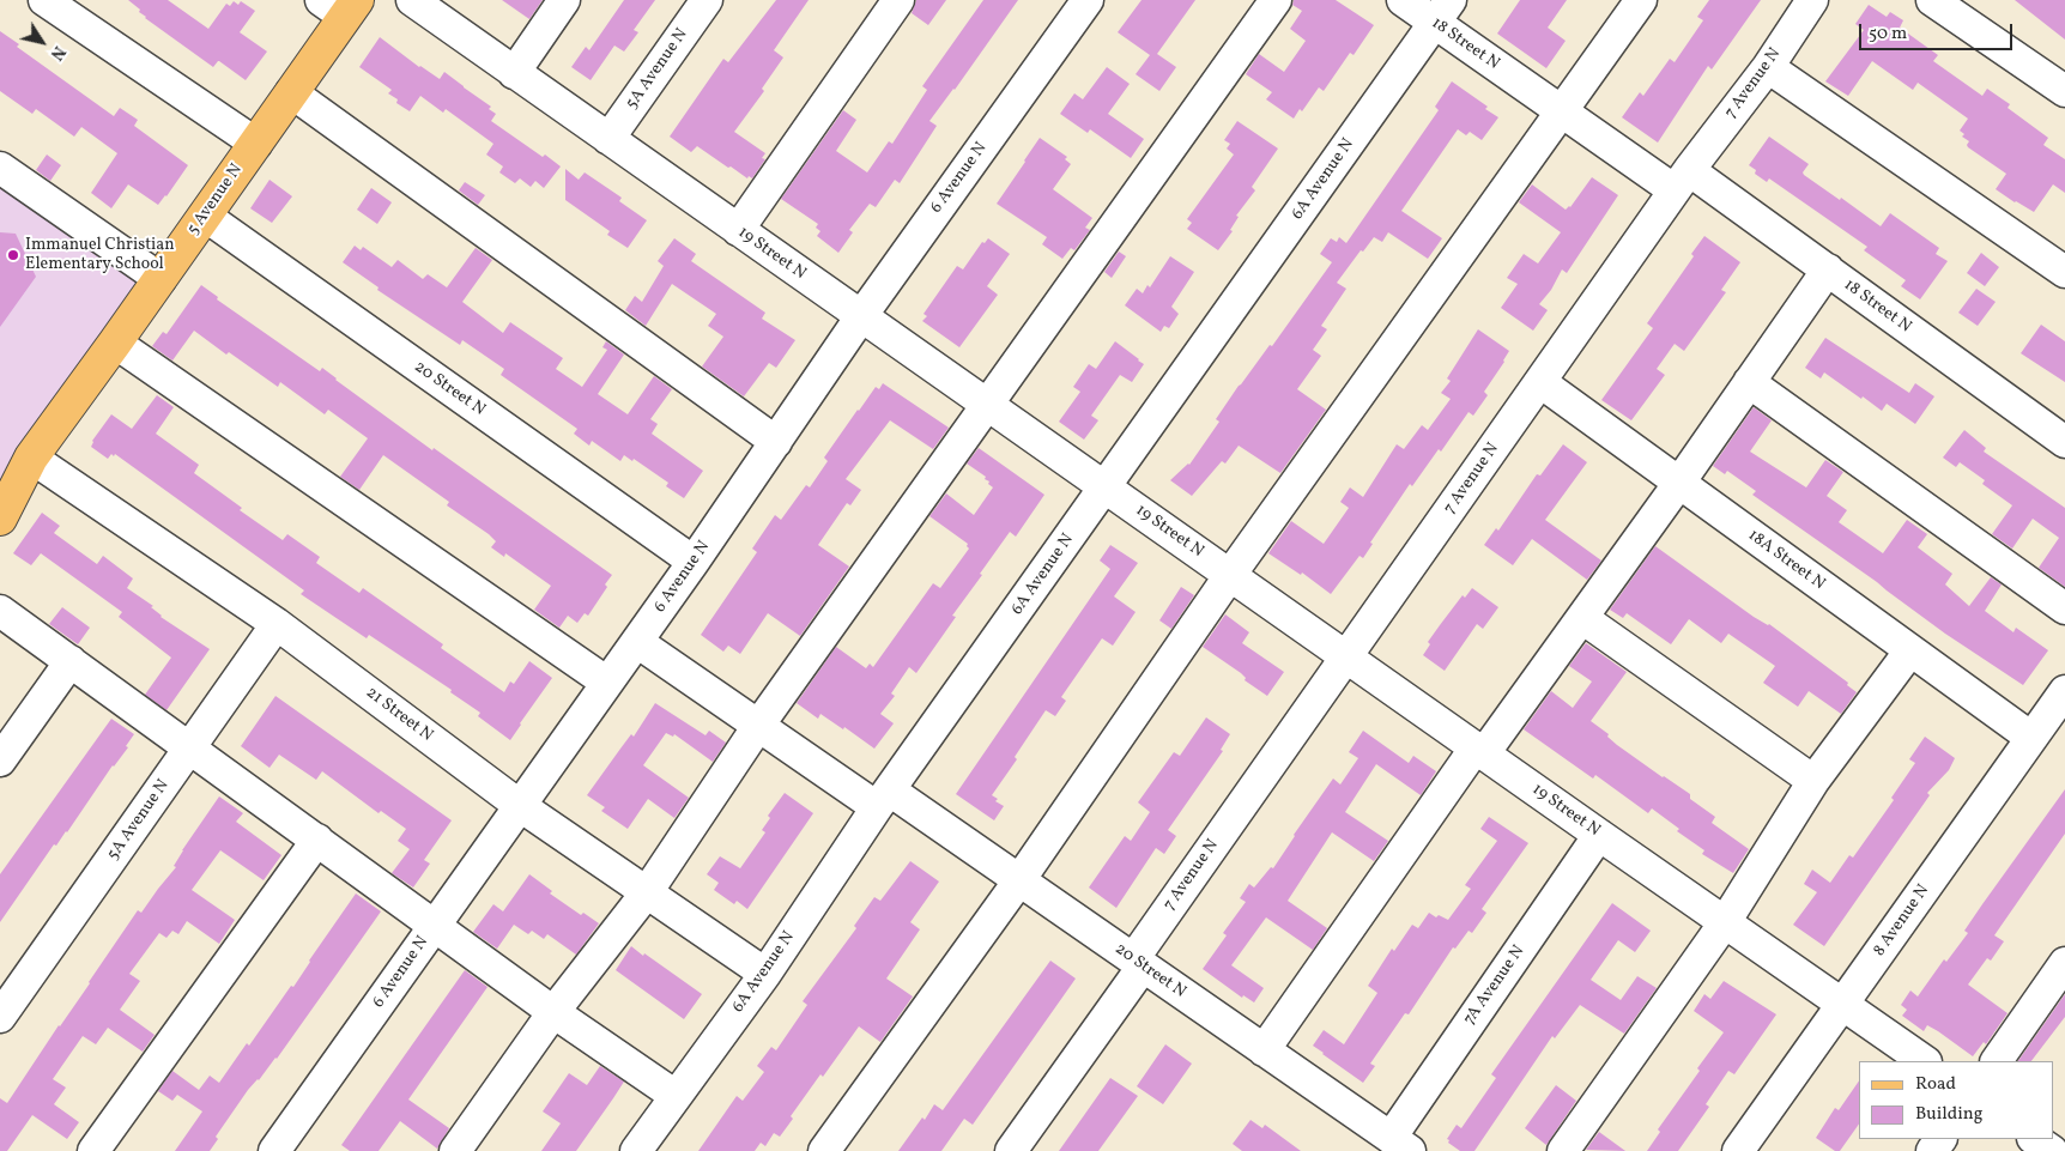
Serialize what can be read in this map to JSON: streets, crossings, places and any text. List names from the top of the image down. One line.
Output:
{"streets":{"main road":["5 Avenue N"],"street":["18 Street N","5A Avenue N","7 Avenue N","6 Avenue N","6A Avenue N","19 Street N","20 Street N","18A Street N","21 Street N","8 Avenue N","7A Avenue N"]},"crossings":[["18 Street N","7 Avenue N"],["18 Street N","6A Avenue N"],["5A Avenue N","19 Street N"],["5A Avenue N","21 Street N"],["7 Avenue N","19 Street N"],["7 Avenue N","20 Street N"],["7 Avenue N","18A Street N"],["6 Avenue N","19 Street N"],["6 Avenue N","20 Street N"],["6 Avenue N","21 Street N"],["6A Avenue N","19 Street N"],["6A Avenue N","20 Street N"],["6A Avenue N","21 Street N"],["5 Avenue N","20 Street N"],["5 Avenue N","21 Street N"],["19 Street N","8 Avenue N"],["19 Street N","7A Avenue N"],["20 Street N","7A Avenue N"],["18A Street N","8 Avenue N"]],"places":["Immanuel Christian Elementary School"],"legend":["Road","Building"],"scale_bar":"50 m","north":"bottom right"}
